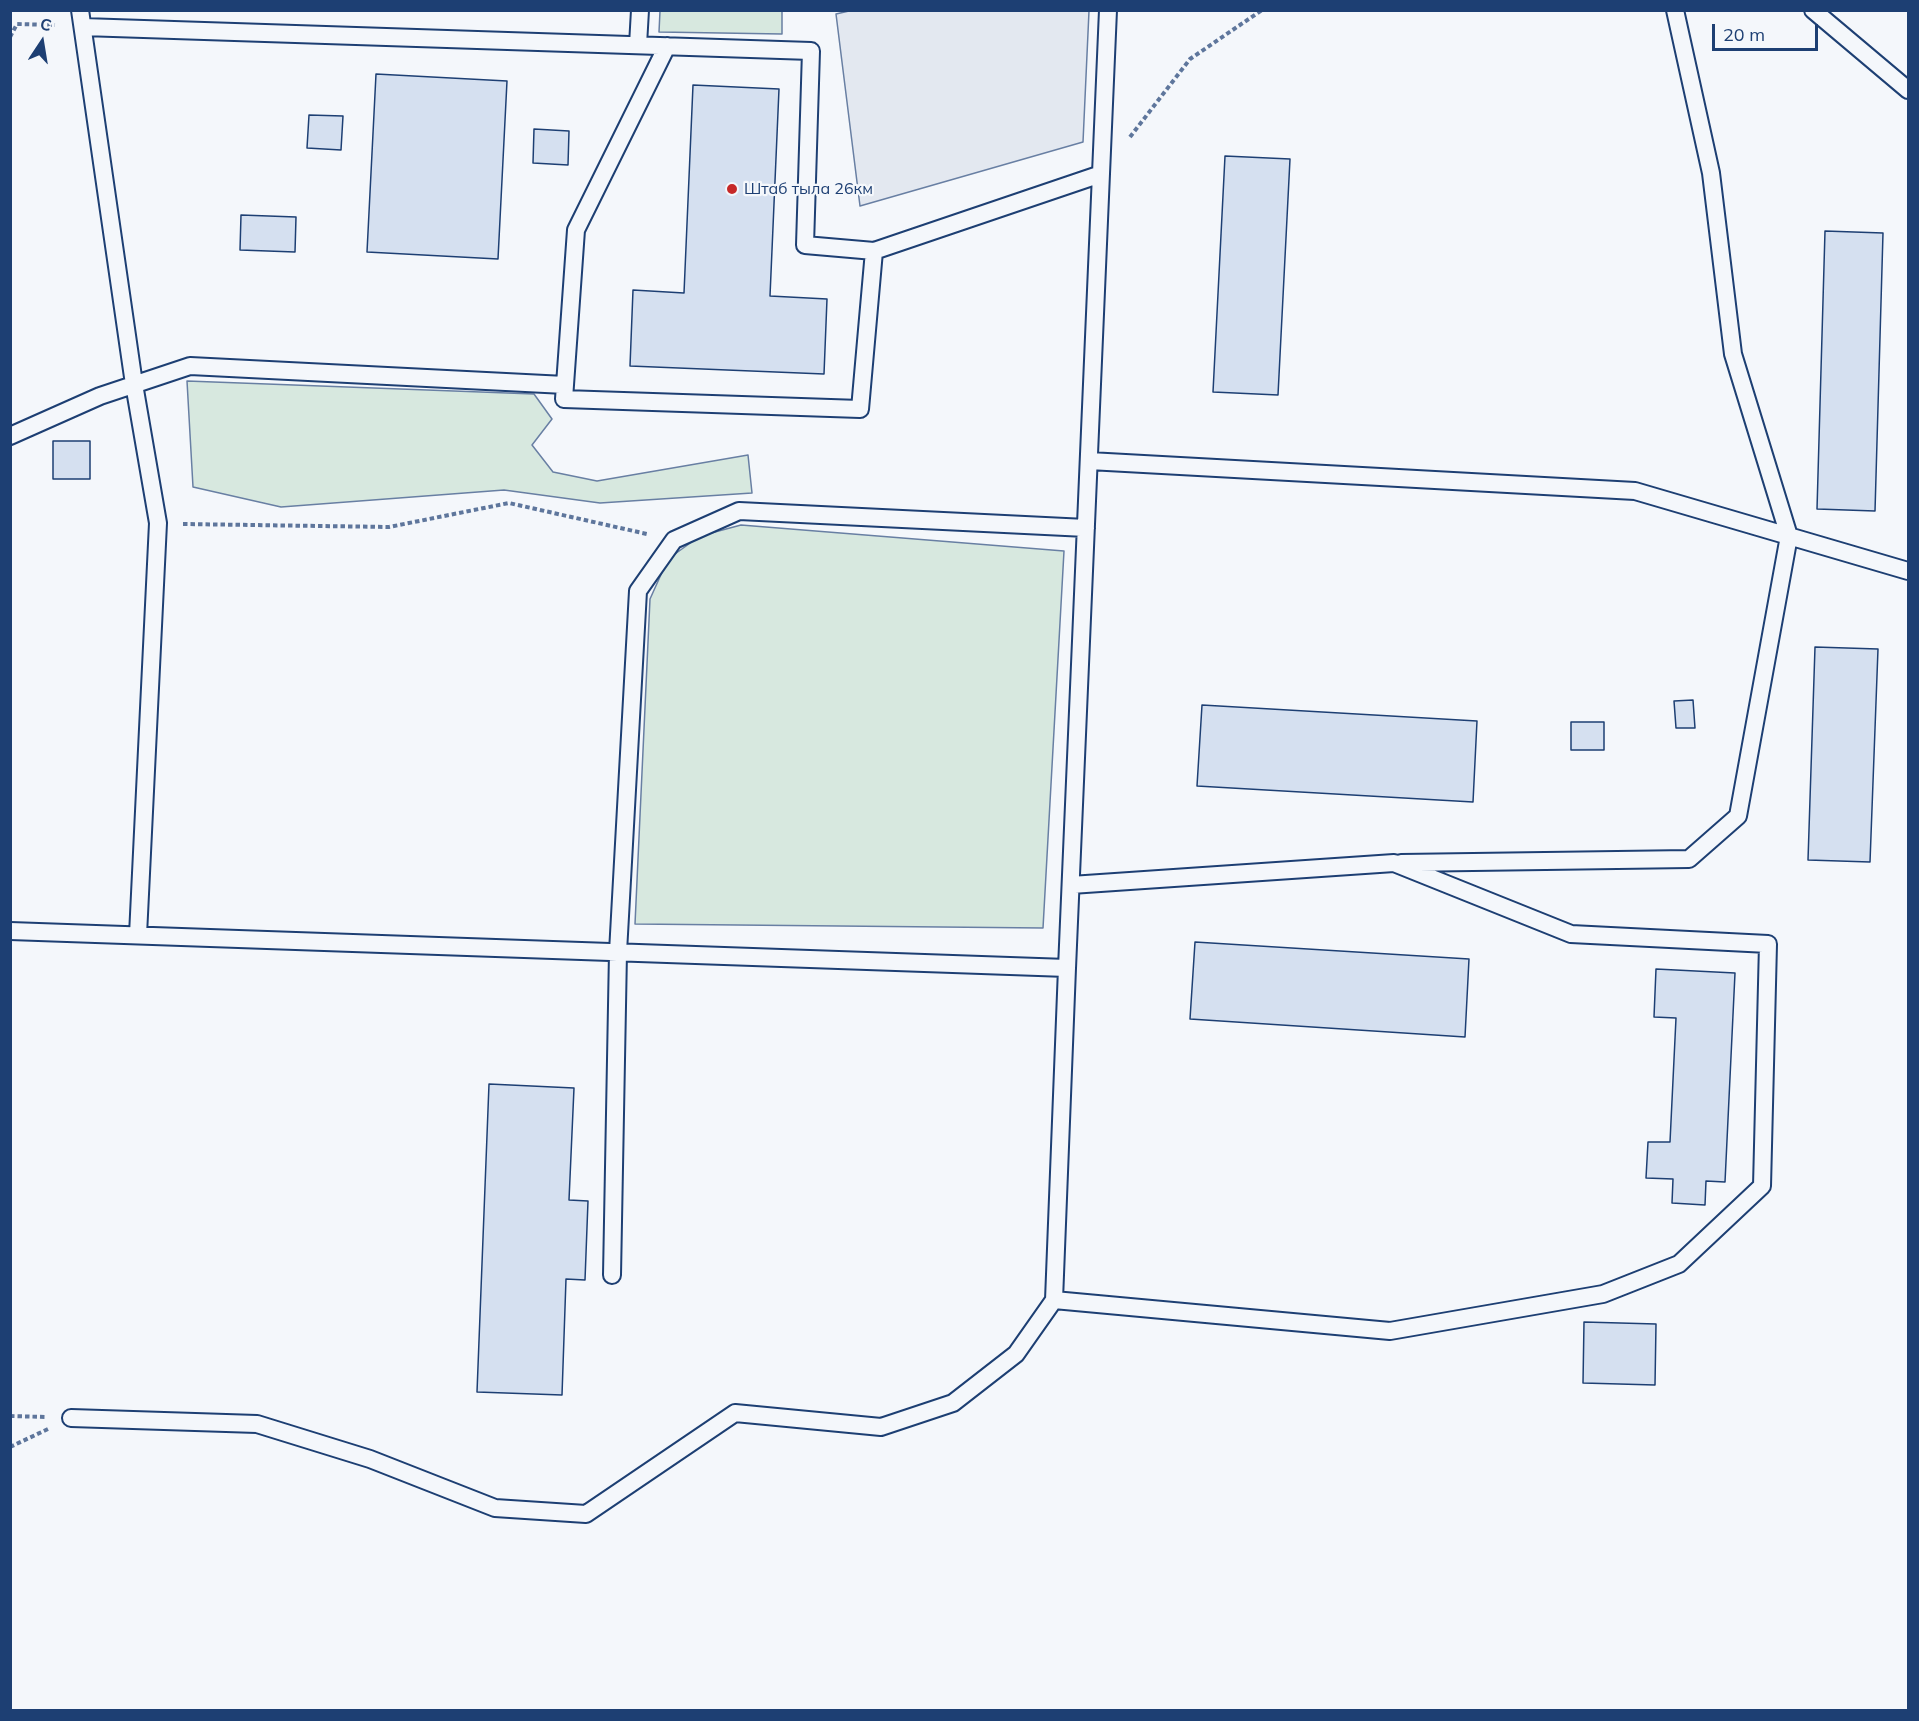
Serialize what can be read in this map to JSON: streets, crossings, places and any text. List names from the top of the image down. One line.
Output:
{"places":["Штаб тыла 26км"],"scale_bar":"20 m","north":"top"}
